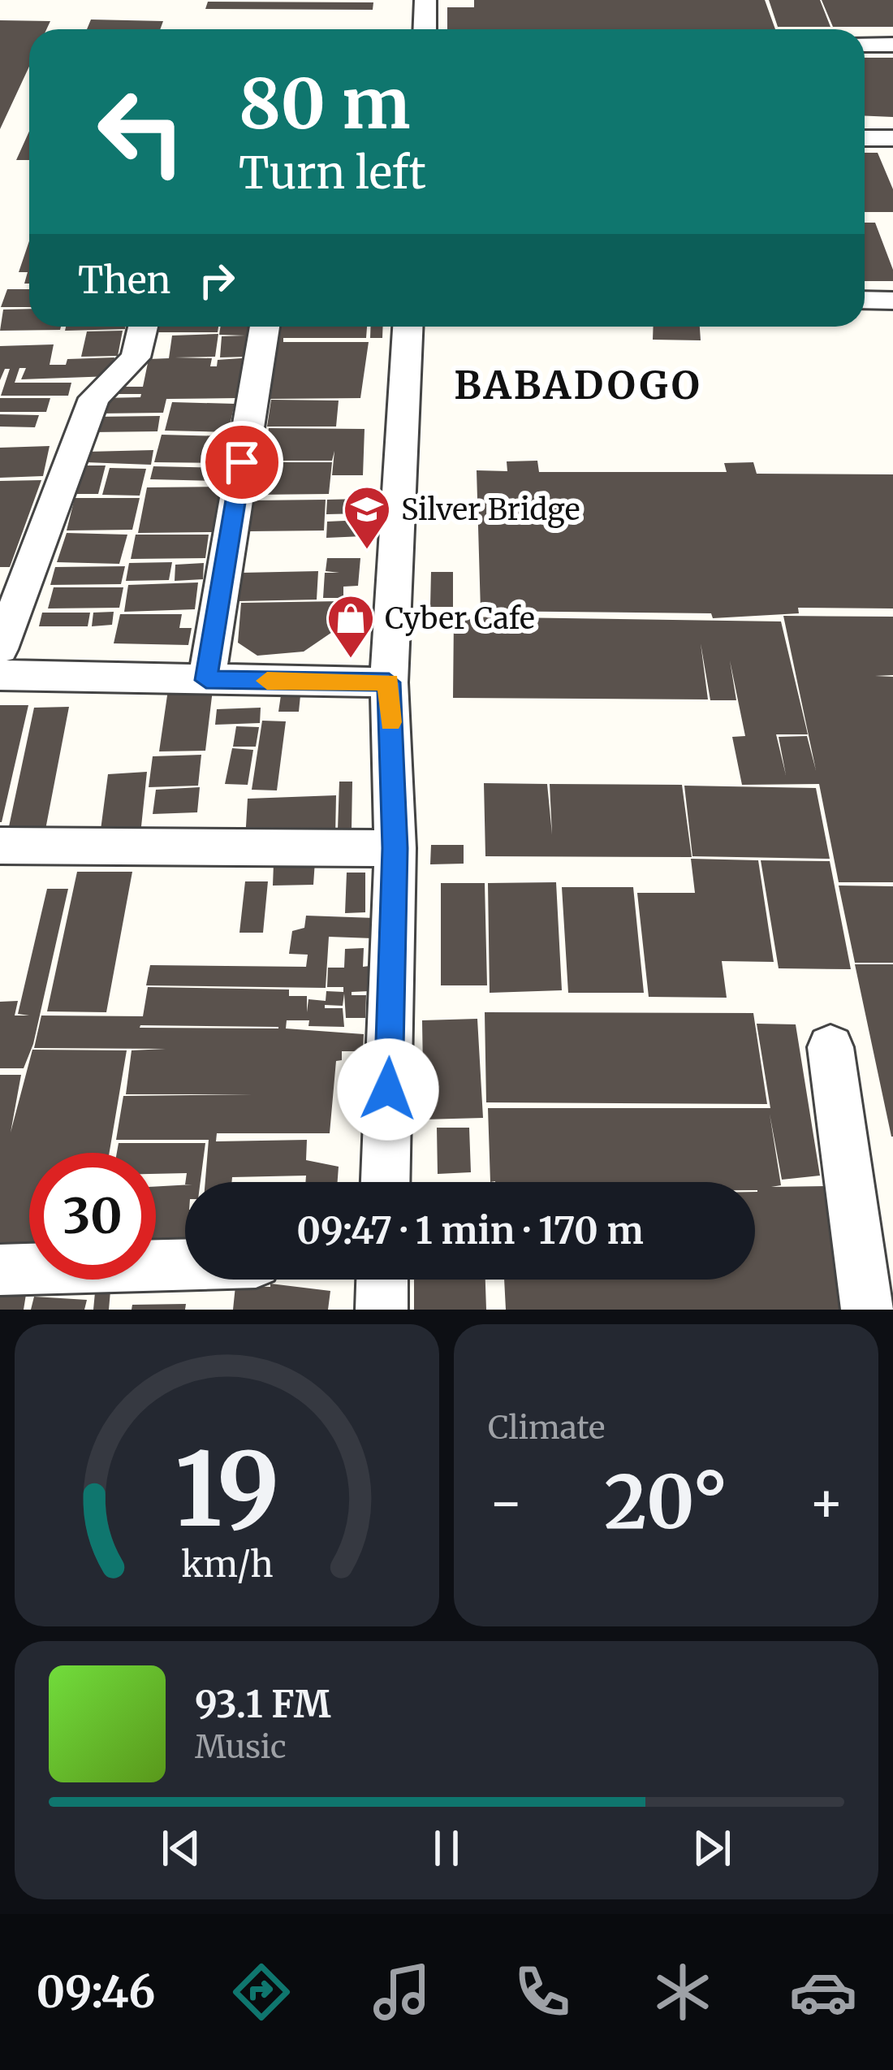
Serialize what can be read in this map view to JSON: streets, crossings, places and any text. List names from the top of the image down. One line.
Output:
{"districts":["BABADOGO"],"places":{"school or university":["Silver Bridge"],"shop":["Cyber Cafe"]},"page":{"turn":["80 m","Turn left"],"then":"Then","limit":"30","trip":"09:47 · 1 min · 170 m","tile":"Climate","heat":["−","20°","+"],"song":["93.1 FM","Music"],"tabs":"09:46","gauge":["19","km/h"]}}
